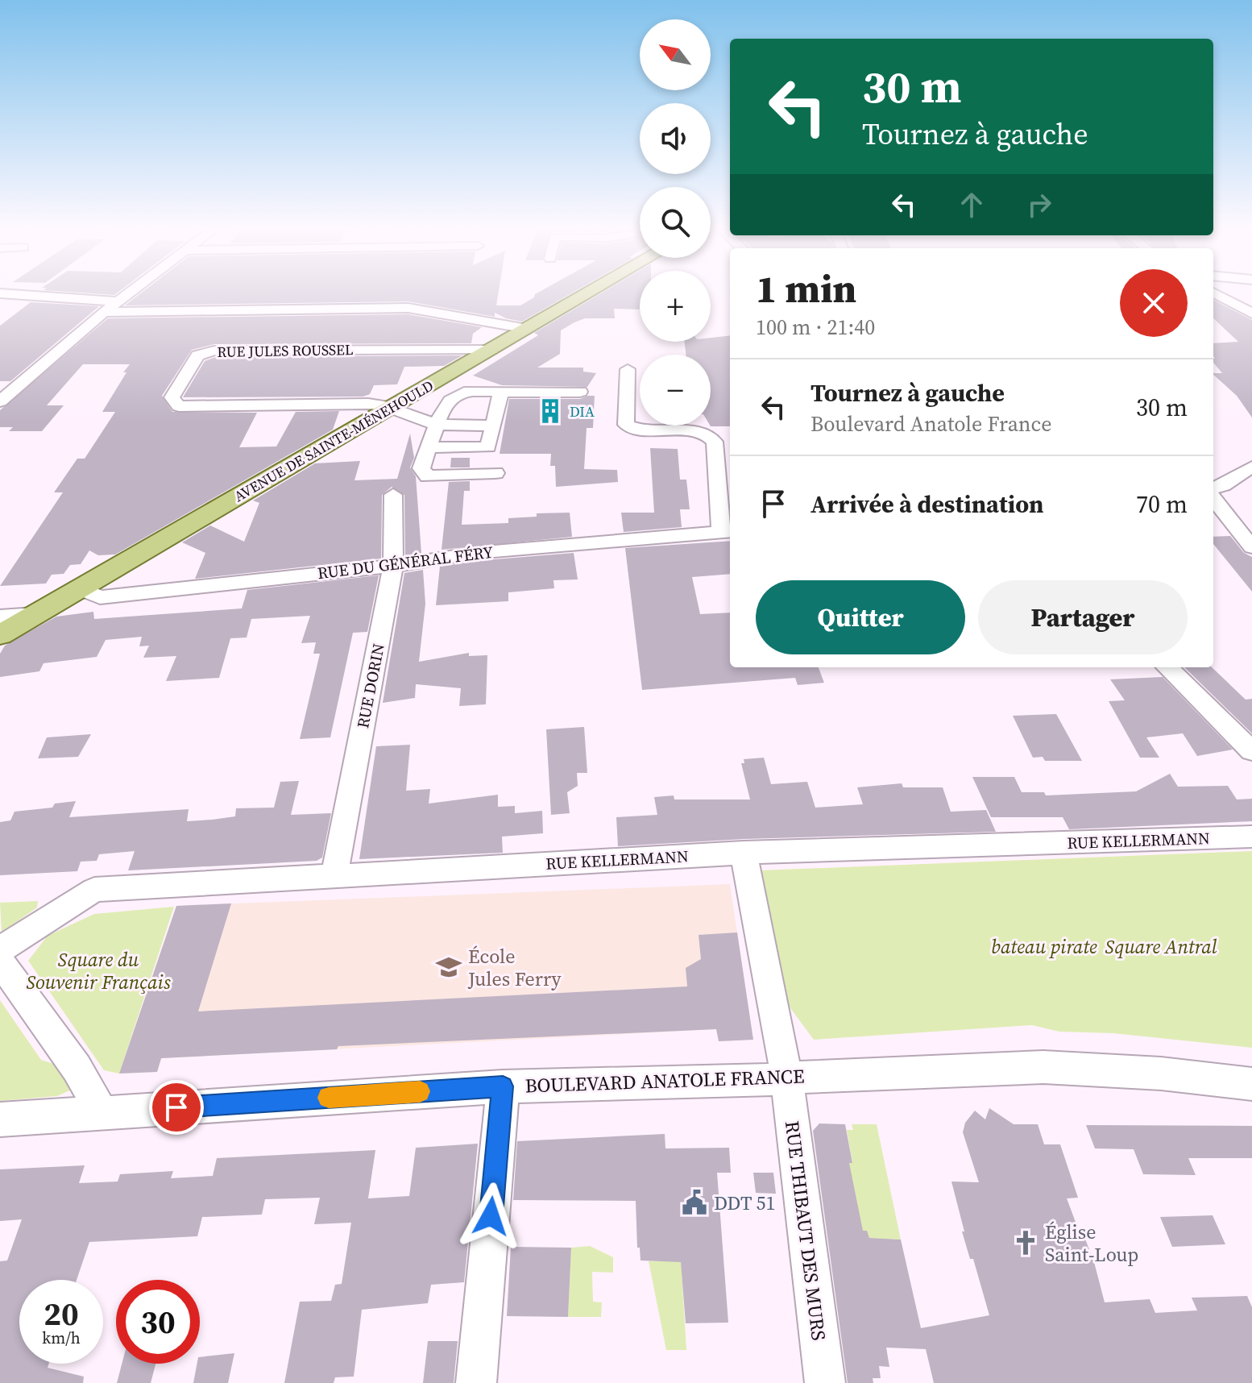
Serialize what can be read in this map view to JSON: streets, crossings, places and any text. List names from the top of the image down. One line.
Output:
{"streets":{"main road":["AVENUE DE SAINTE-MÉNEHOULD"],"street":["RUE JULES ROUSSEL","RUE DU GÉNÉRAL FÉRY","RUE DORIN","RUE KELLERMANN","BOULEVARD ANATOLE FRANCE","RUE THIBAUT DES MURS"]},"crossings":[["RUE JULES ROUSSEL","AVENUE DE SAINTE-MÉNEHOULD"],["AVENUE DE SAINTE-MÉNEHOULD","RUE DU GÉNÉRAL FÉRY"],["RUE DU GÉNÉRAL FÉRY","RUE DORIN"],["RUE DORIN","RUE KELLERMANN"],["RUE KELLERMANN","RUE THIBAUT DES MURS"],["BOULEVARD ANATOLE FRANCE","RUE THIBAUT DES MURS"]],"parks":["bateau pirate","Square Antral","Square du Souvenir Français"],"places":{"building":["DIA"],"school or university":["École Jules Ferry"],"public building":["DDT 51"],"church":["Église Saint-Loup"]},"north":"top left","page":{"map_buttons":["+","−"],"turn":["30 m","Tournez à gauche"],"heading":["1 min","100 m · 21:40"],"list":[{"name":"Tournez à gauche","note":"Boulevard Anatole France","value":"30 m"},{"name":"Arrivée à destination","value":"70 m"}],"buttons":["Quitter","Partager"],"speed":"20 km/h","limit":"30"}}
